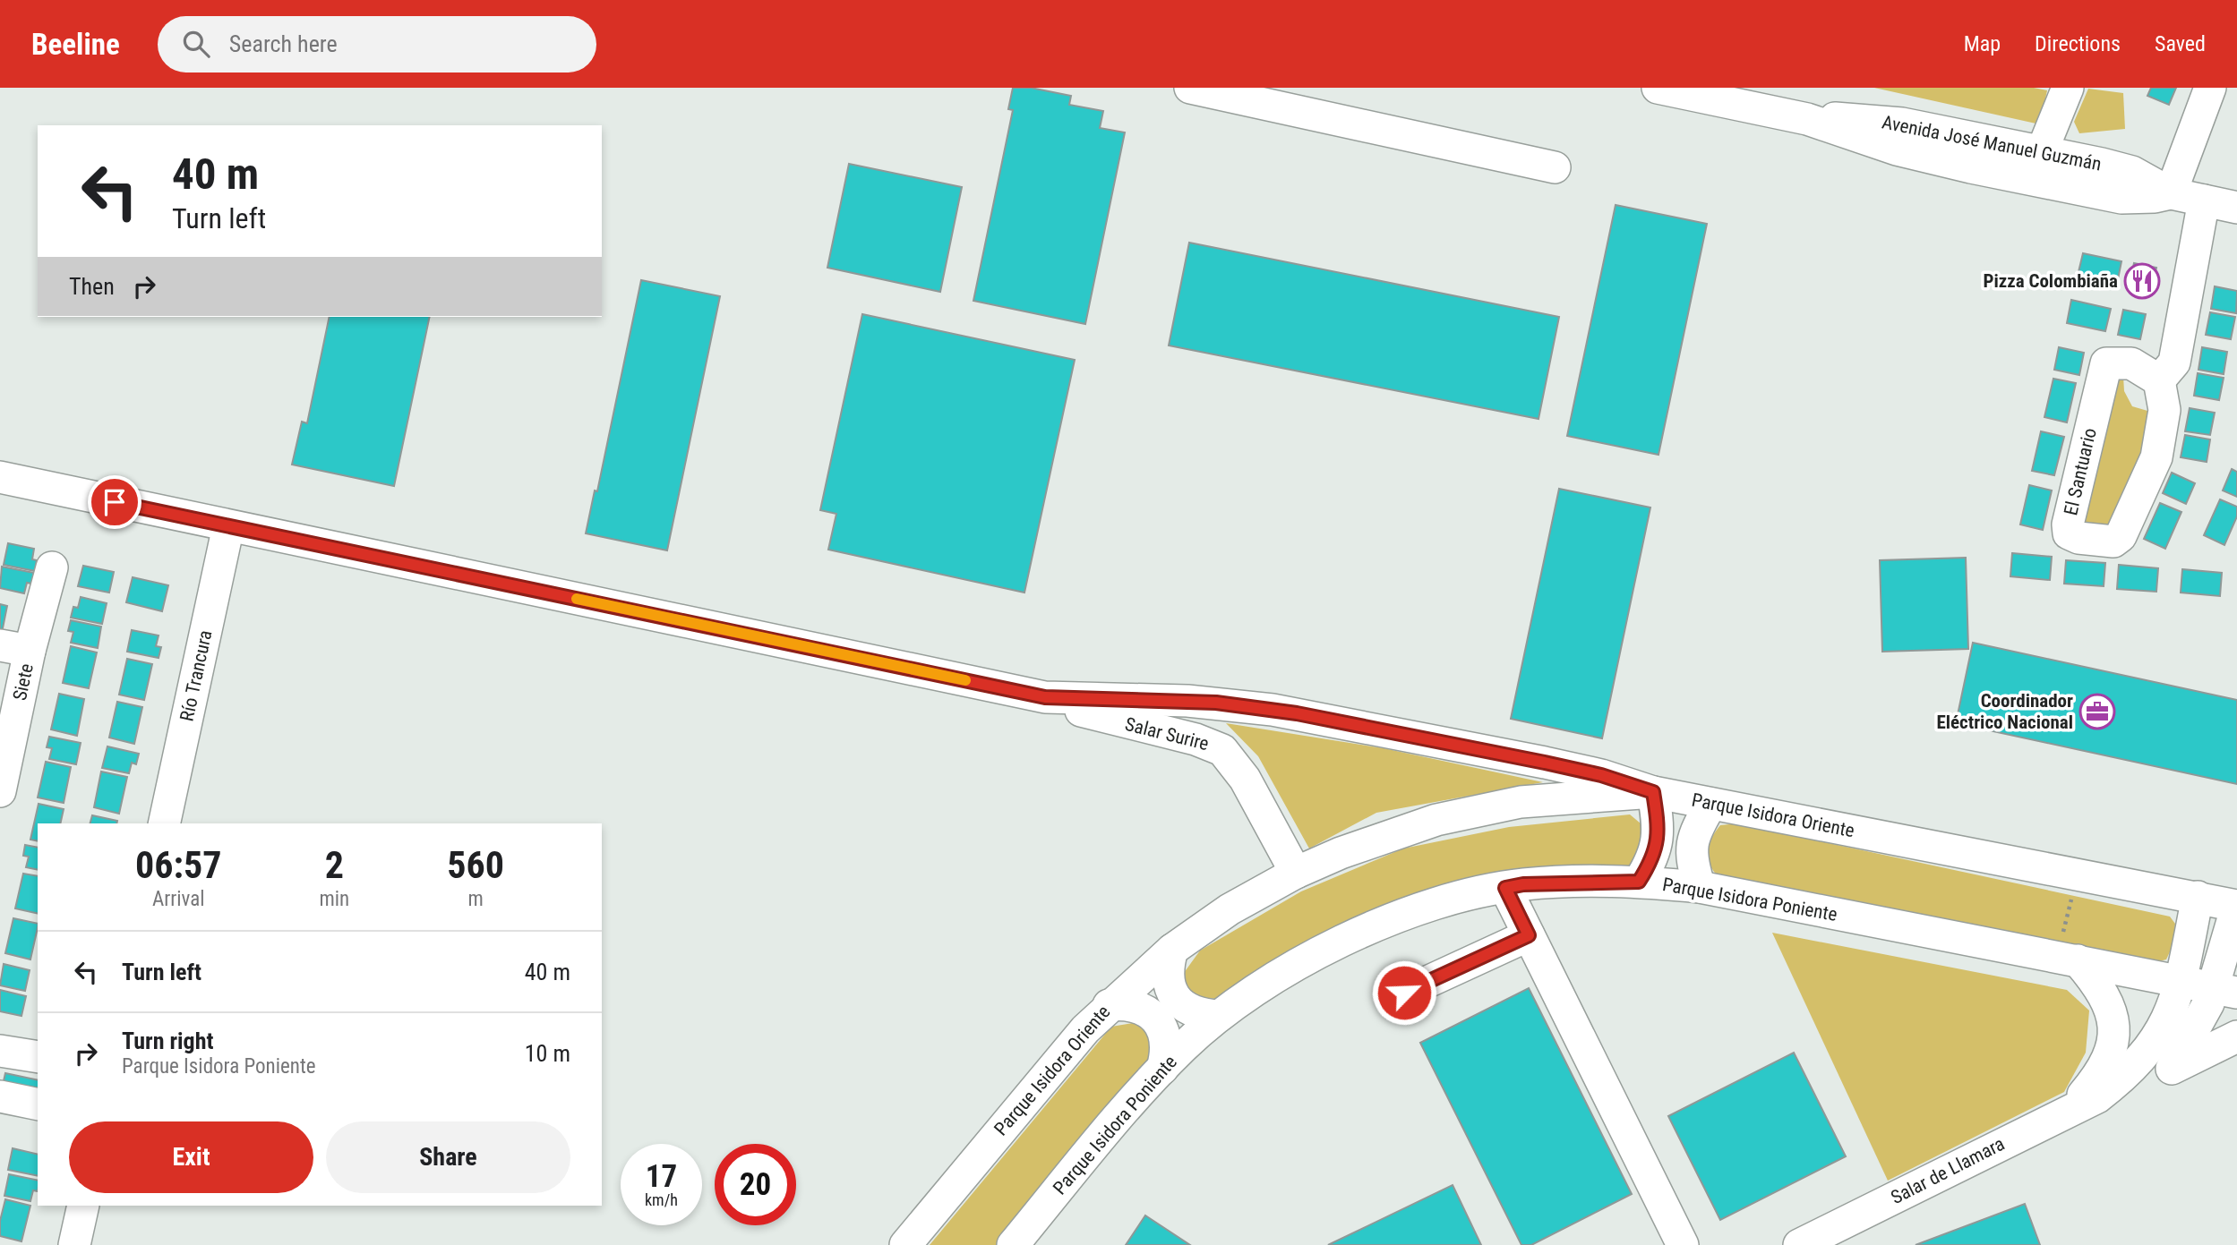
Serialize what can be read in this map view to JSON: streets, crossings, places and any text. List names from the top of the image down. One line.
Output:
{"streets":{"street":["Avenida José Manuel Guzmán","El Santuario","Río Trancura","Siete","Salar Surire","Parque Isidora Oriente","Parque Isidora Poniente","Salar de Llamara"]},"crossings":[["Río Trancura","Salar Surire"],["Salar Surire","Parque Isidora Oriente"],["Parque Isidora Oriente","Salar de Llamara"],["Parque Isidora Poniente","Salar de Llamara"]],"places":{"restaurant":["Pizza Colombiaña"],"office":["Coordinador Eléctrico Nacional"]},"page":{"header":"Beeline","search":"Search here","nav":["Map","Directions","Saved"],"turn":["40 m","Turn left"],"then":"Then","eta":["06:57","Arrival","2","min","560","m"],"list":[{"name":"Turn left","value":"40 m"},{"name":"Turn right","note":"Parque Isidora Poniente","value":"10 m"}],"buttons":["Exit","Share"],"speed":"17 km/h","limit":"20"}}
